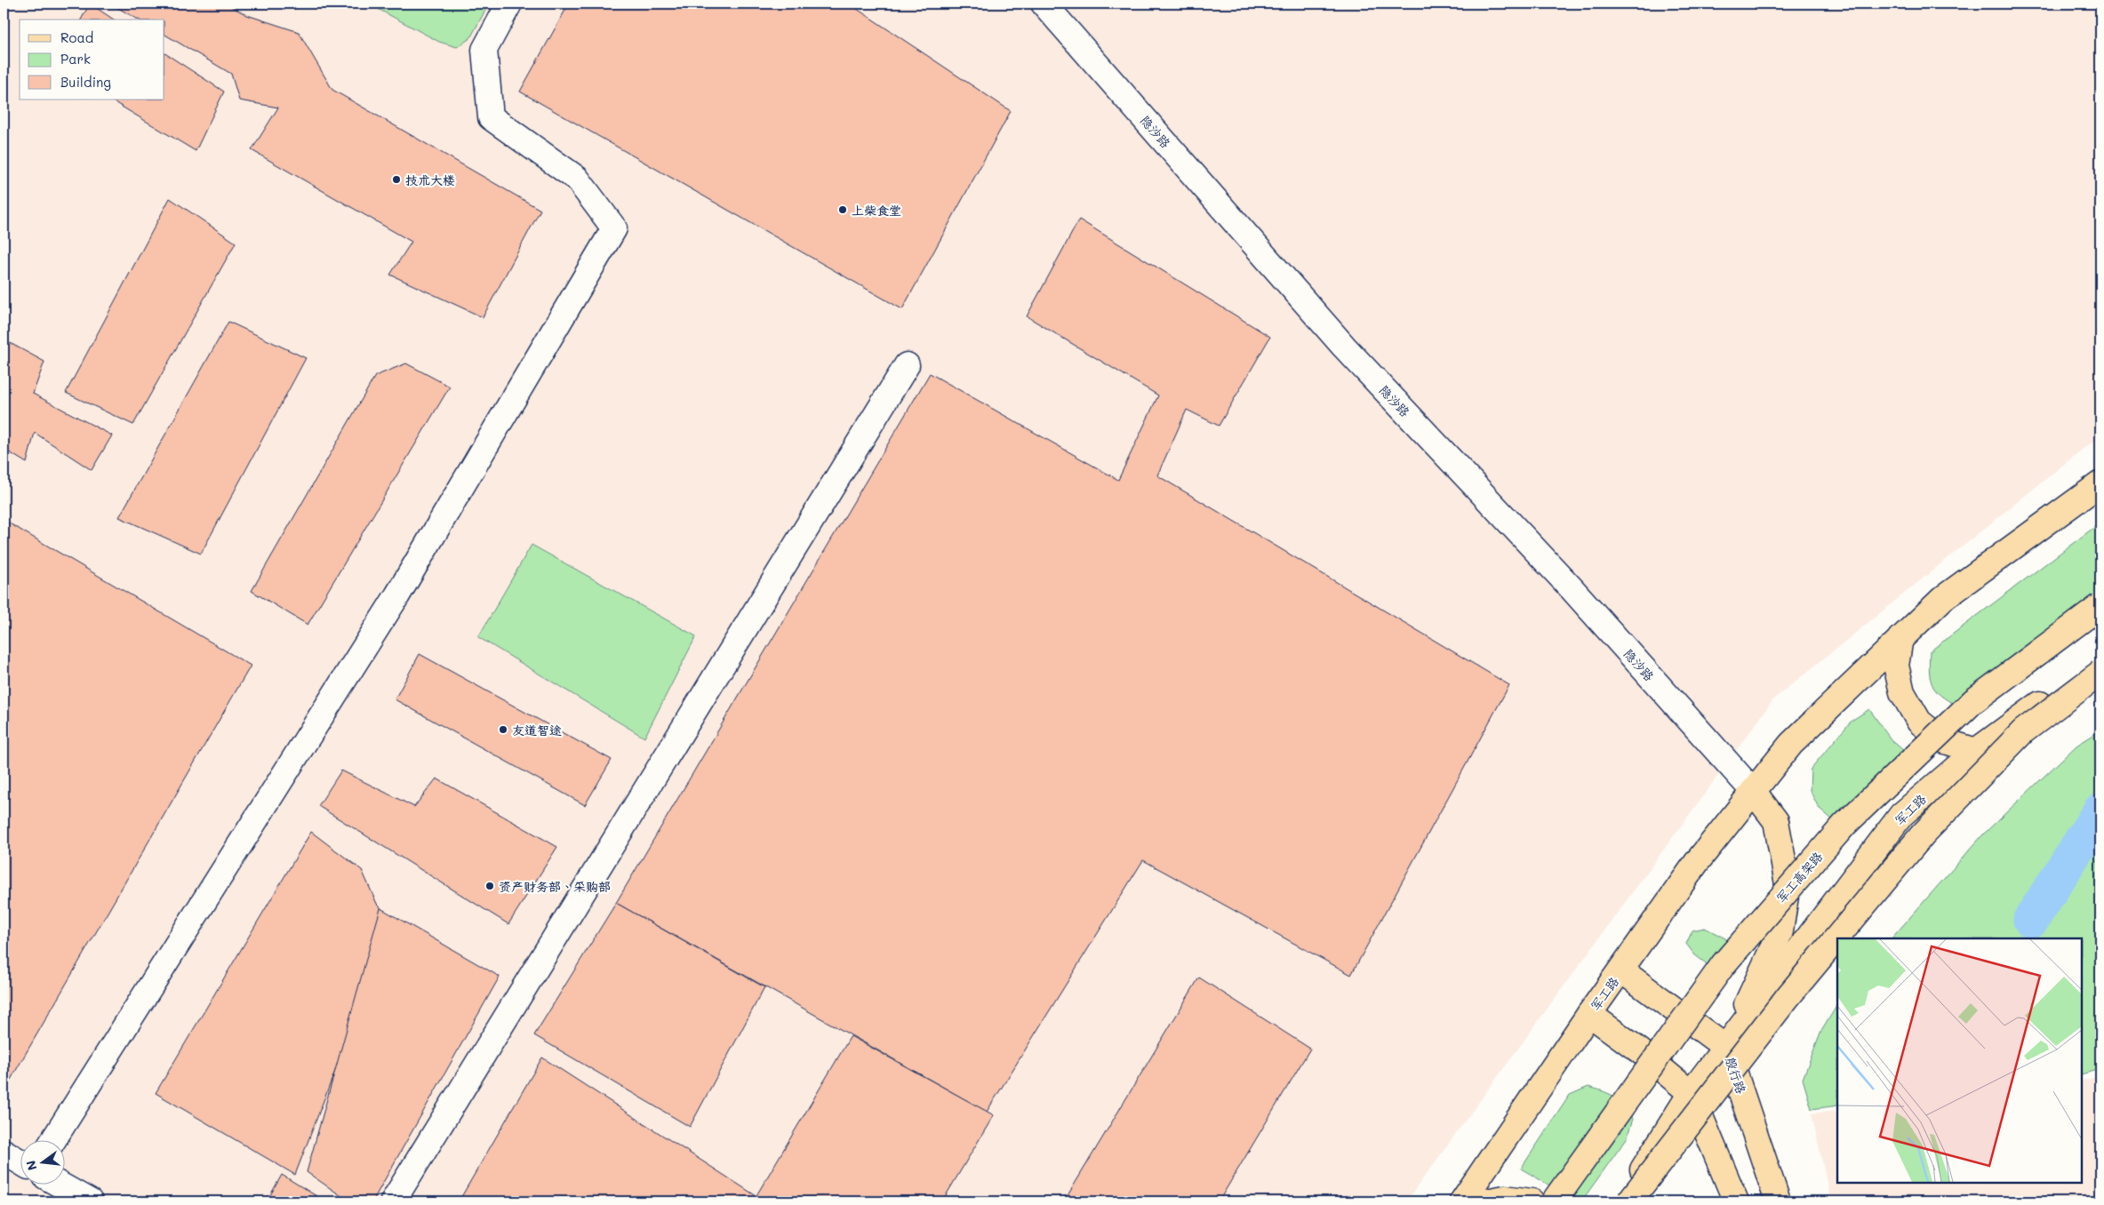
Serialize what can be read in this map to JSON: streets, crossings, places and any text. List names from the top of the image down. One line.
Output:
{"streets":{"main road":["军工路","军工高架路","殷行路"],"street":["隐沙路"]},"crossings":[["隐沙路","军工路"],["军工路","殷行路"]],"places":["技术大楼","上柴食堂","友道智途","资产财务部、采购部"],"legend":["Road","Park","Building"],"north":"left"}
